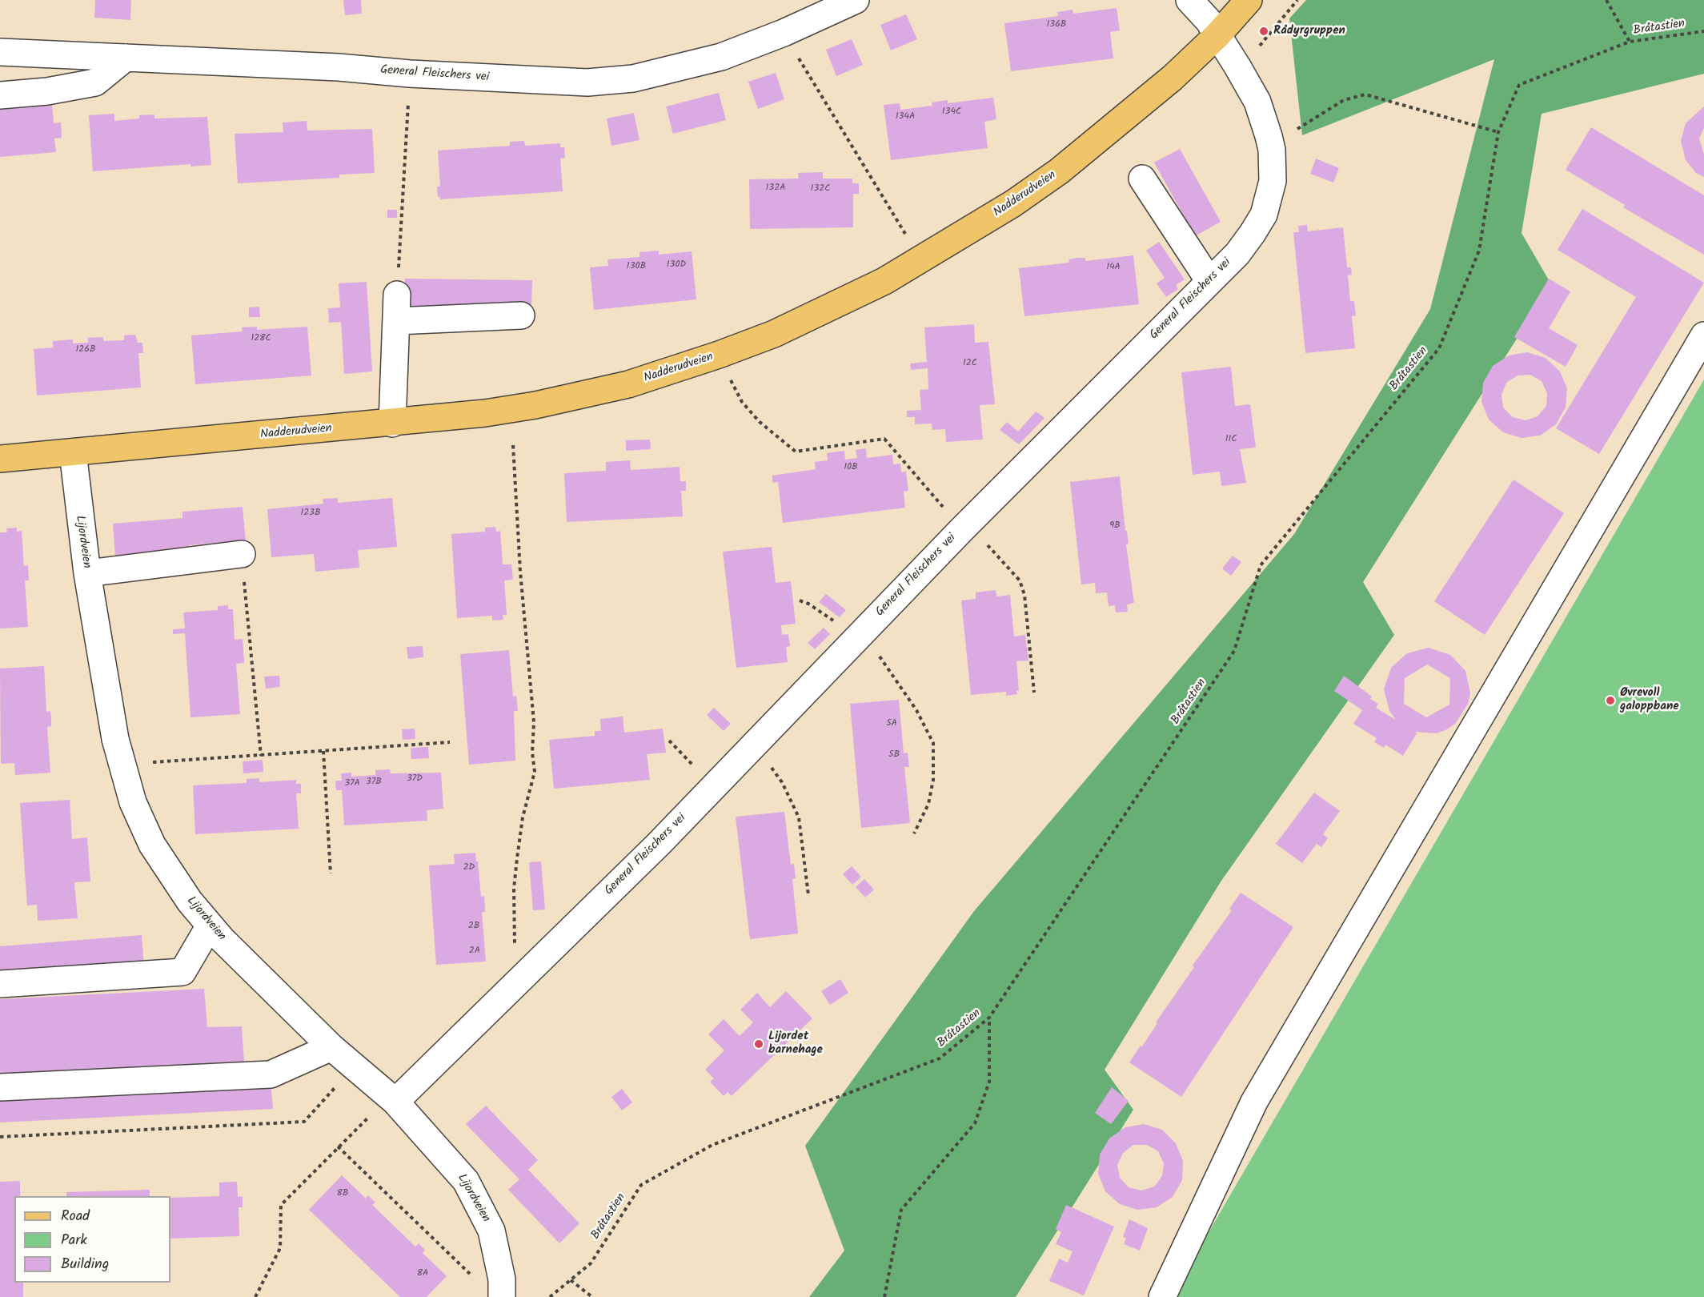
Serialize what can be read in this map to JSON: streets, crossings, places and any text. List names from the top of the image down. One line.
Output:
{"streets":{"main road":["Nadderudveien"],"street":["General Fleischers vei","Lijordveien"],"path":["Bråtastien"]},"crossings":[["General Fleischers vei","Nadderudveien"],["General Fleischers vei","Lijordveien"],["Nadderudveien","Lijordveien"]],"places":["Rådyrgruppen","Øvrevoll galoppbane","Lijordet barnehage"],"house_numbers":["136B","134C","134A","132A","132C","130D","130B","14A","128C","126B","12C","11C","10B","123B","9B","5A","5B","37D","37B","37A","2D","2B","2A","8B","8A"],"legend":["Road","Park","Building"]}
